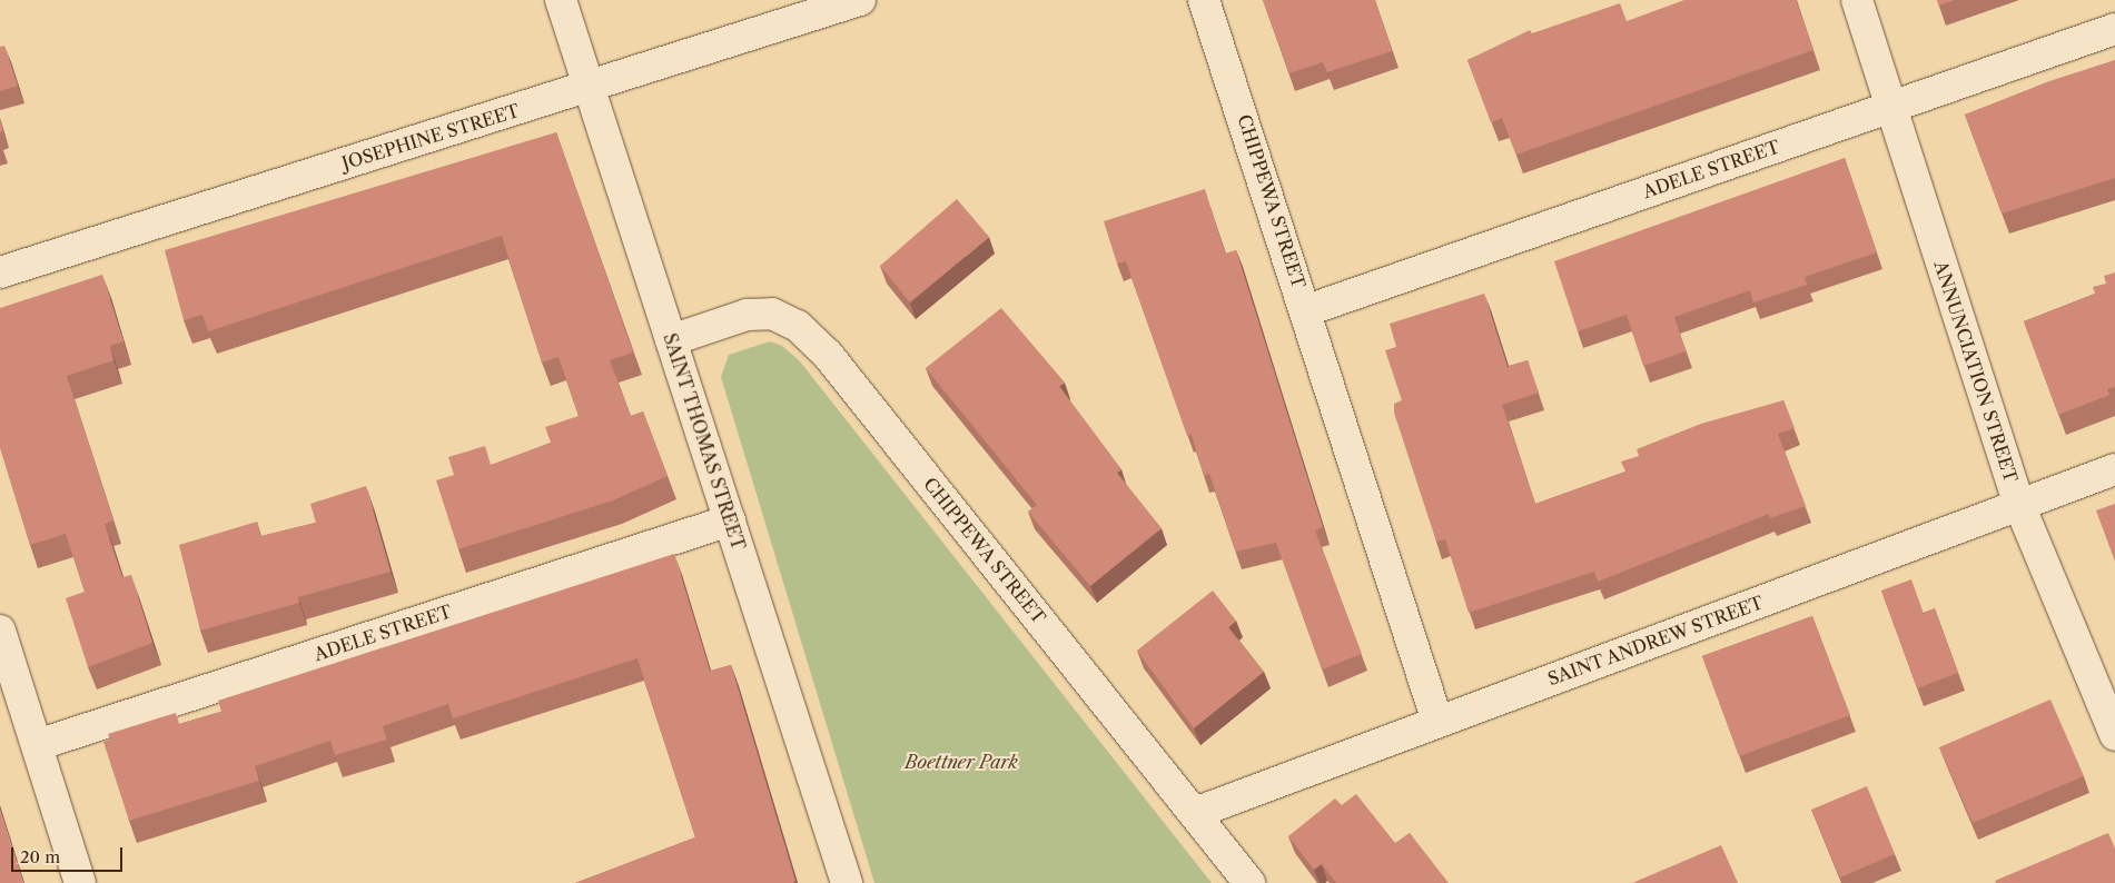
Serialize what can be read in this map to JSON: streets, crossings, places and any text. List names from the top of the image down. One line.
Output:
{"streets":{"street":["JOSEPHINE STREET","ADELE STREET","CHIPPEWA STREET","ANNUNCIATION STREET","SAINT THOMAS STREET","SAINT ANDREW STREET"]},"crossings":[["JOSEPHINE STREET","SAINT THOMAS STREET"],["ADELE STREET","CHIPPEWA STREET"],["ADELE STREET","ANNUNCIATION STREET"],["ADELE STREET","SAINT THOMAS STREET"],["CHIPPEWA STREET","SAINT THOMAS STREET"],["CHIPPEWA STREET","SAINT ANDREW STREET"],["ANNUNCIATION STREET","SAINT ANDREW STREET"]],"parks":["Boettner Park"],"scale_bar":"20 m"}
